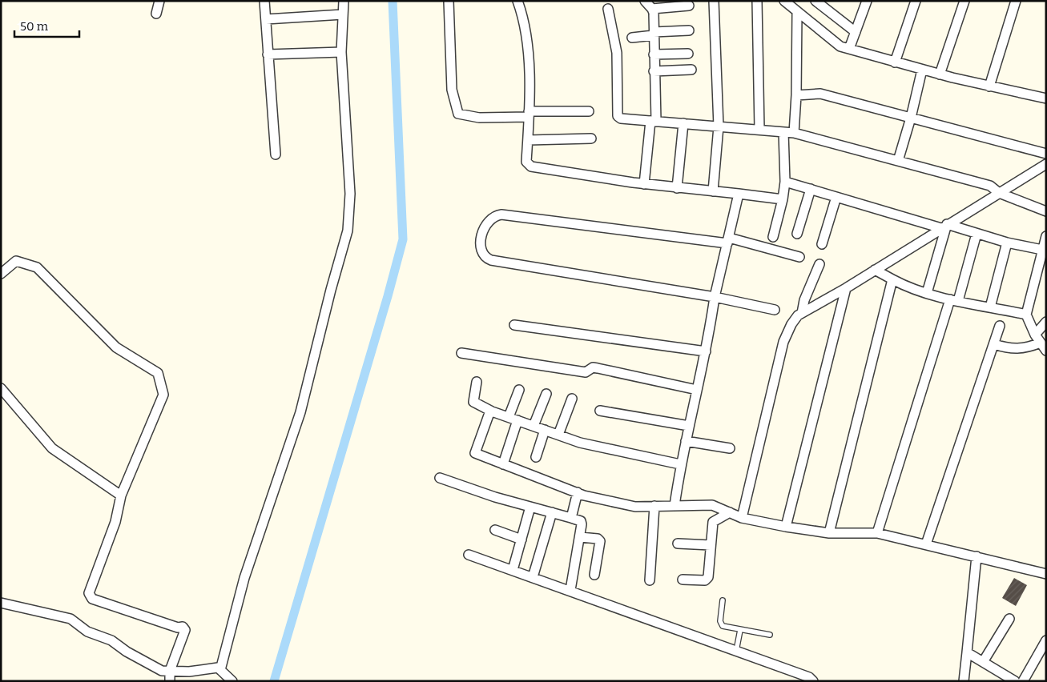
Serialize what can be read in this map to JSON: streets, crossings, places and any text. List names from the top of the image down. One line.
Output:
{"scale_bar":"50 m"}
